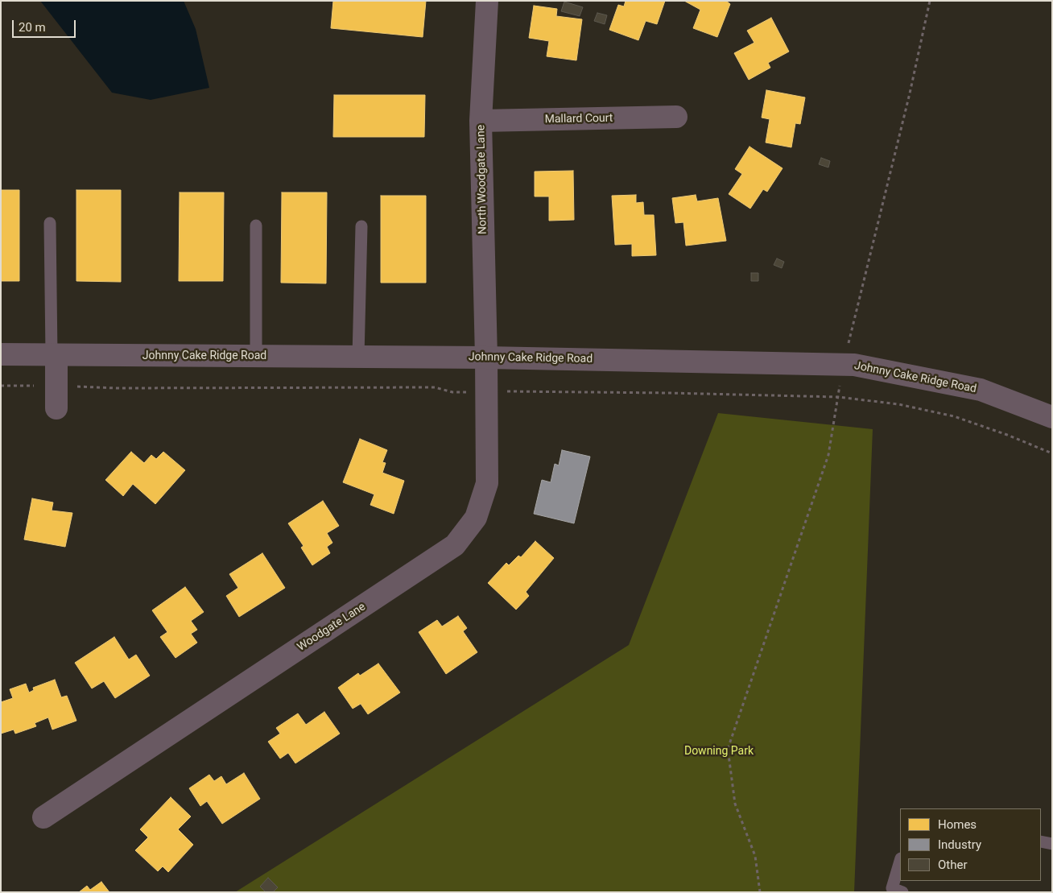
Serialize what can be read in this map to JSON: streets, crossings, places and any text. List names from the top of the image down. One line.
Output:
{"streets":{"street":["Mallard Court","North Woodgate Lane","Johnny Cake Ridge Road","Woodgate Lane"]},"crossings":[["Mallard Court","North Woodgate Lane"],["North Woodgate Lane","Johnny Cake Ridge Road"],["North Woodgate Lane","Woodgate Lane"],["Johnny Cake Ridge Road","Woodgate Lane"]],"parks":["Downing Park"],"legend":["Homes","Industry","Other"],"scale_bar":"20 m"}
